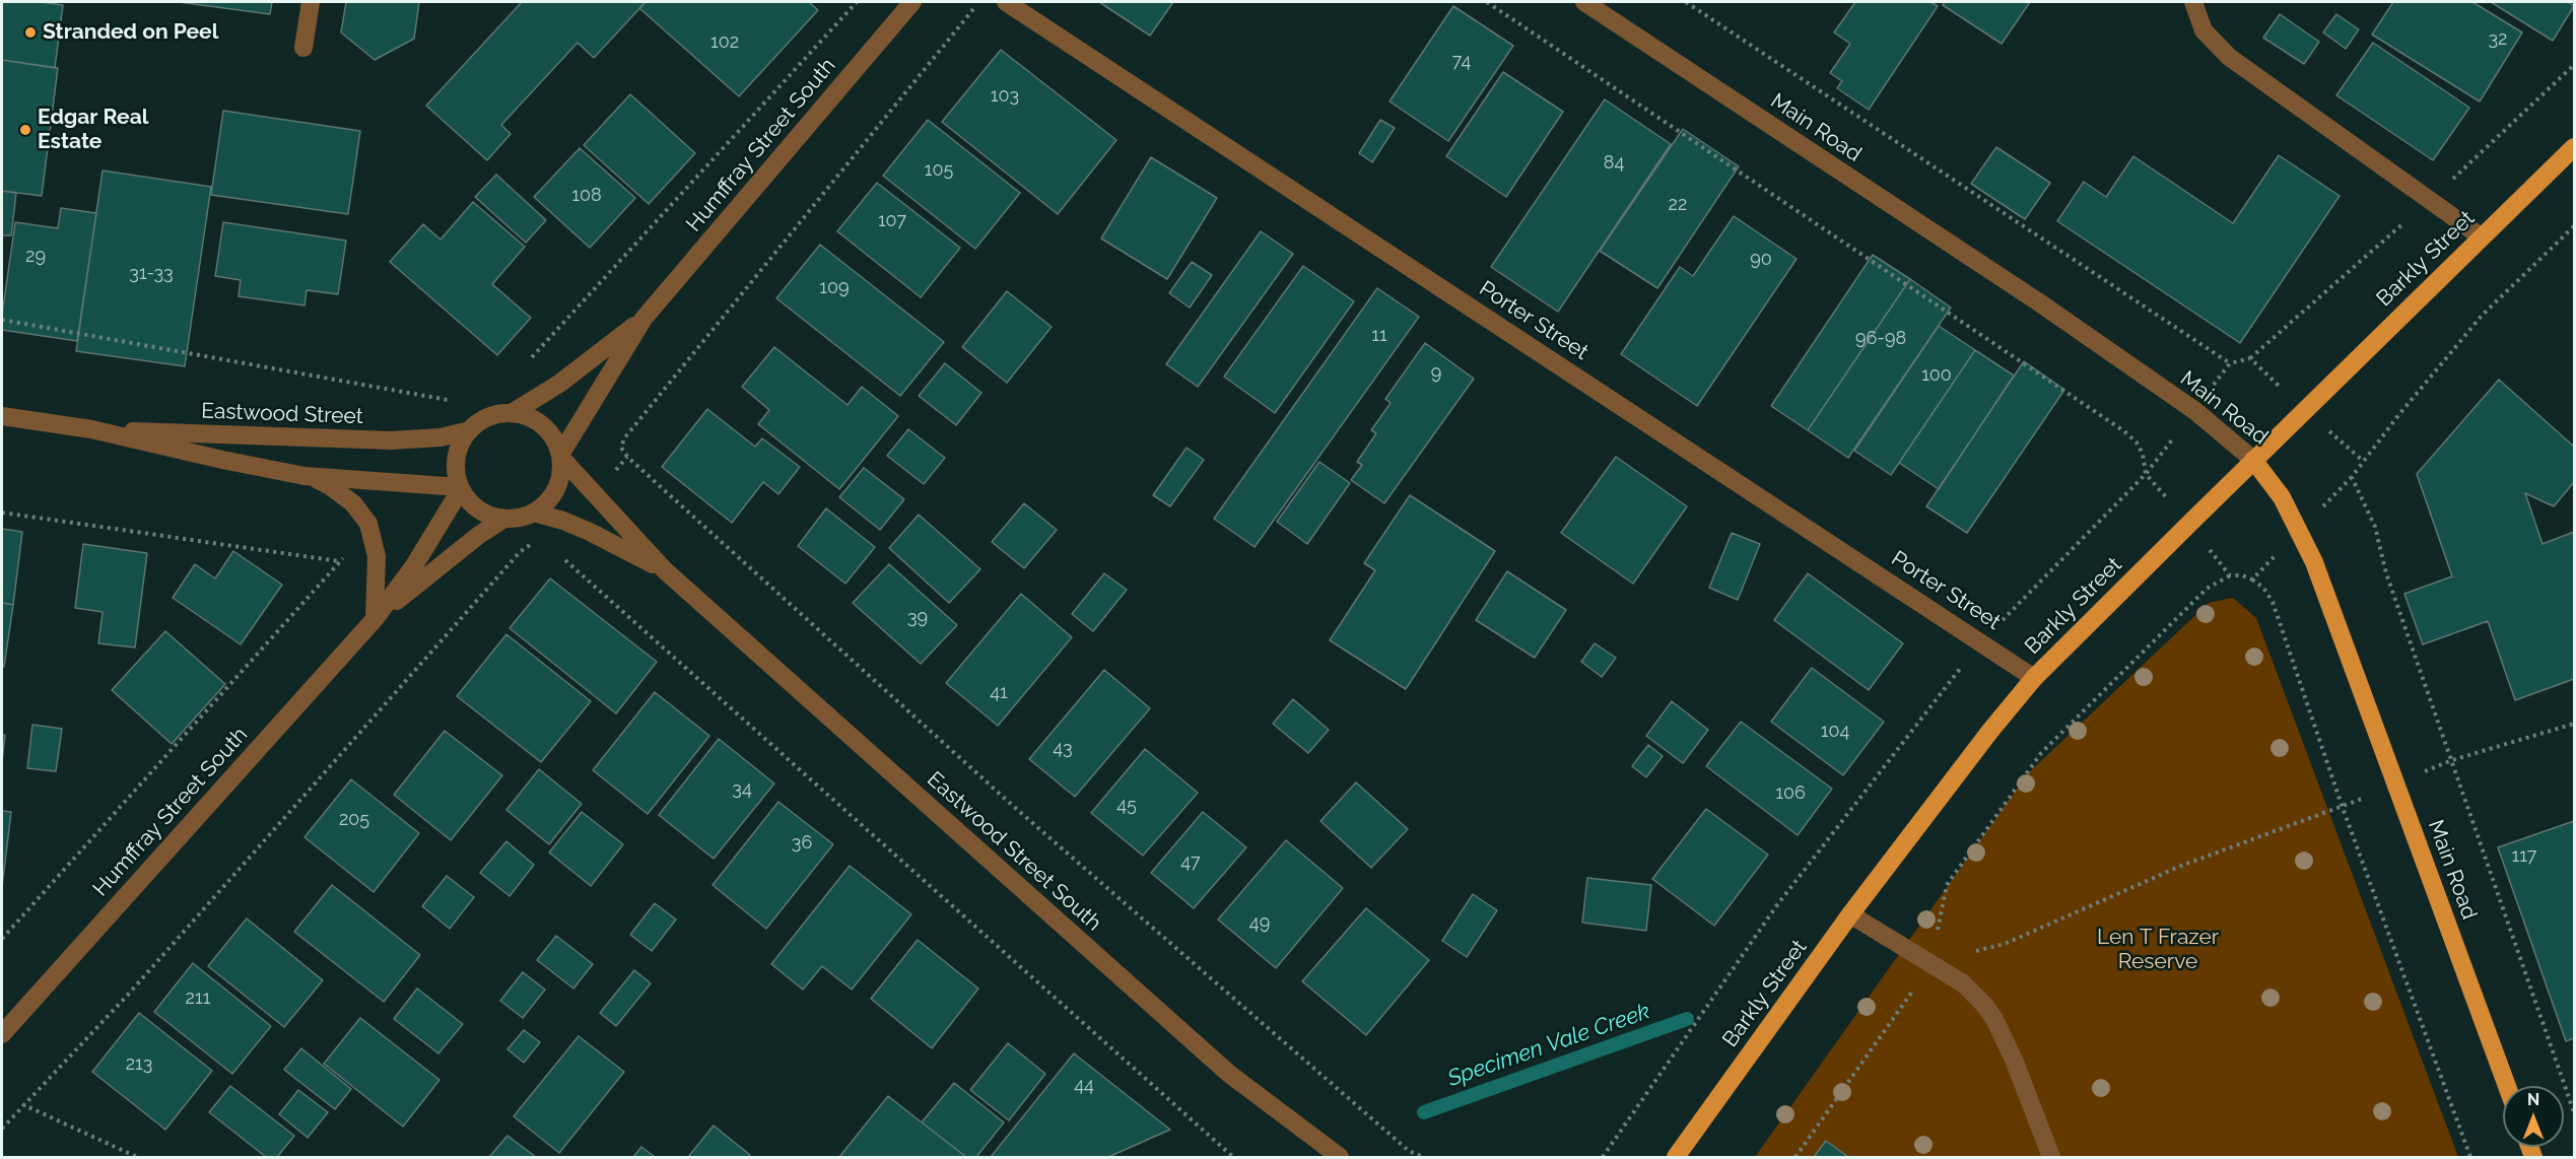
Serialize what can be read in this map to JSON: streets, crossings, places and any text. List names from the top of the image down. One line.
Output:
{"streets":{"main road":["Main Road","Barkly Street"],"street":["Humffray Street South","Porter Street","Eastwood Street","Eastwood Street South"]},"crossings":[["Main Road","Barkly Street"],["Humffray Street South","Eastwood Street"],["Humffray Street South","Eastwood Street South"],["Barkly Street","Porter Street"],["Eastwood Street","Eastwood Street South"]],"water":["Specimen Vale Creek"],"parks":["Len T Frazer Reserve"],"places":["Stranded on Peel","Edgar Real Estate"],"house_numbers":["32","102","74","103","84","105","108","22","107","29","90","31-33","109","11","96-98","9","100","39","41","104","43","34","106","45","205","36","117","47","49","211","213","44"],"north":"top"}
